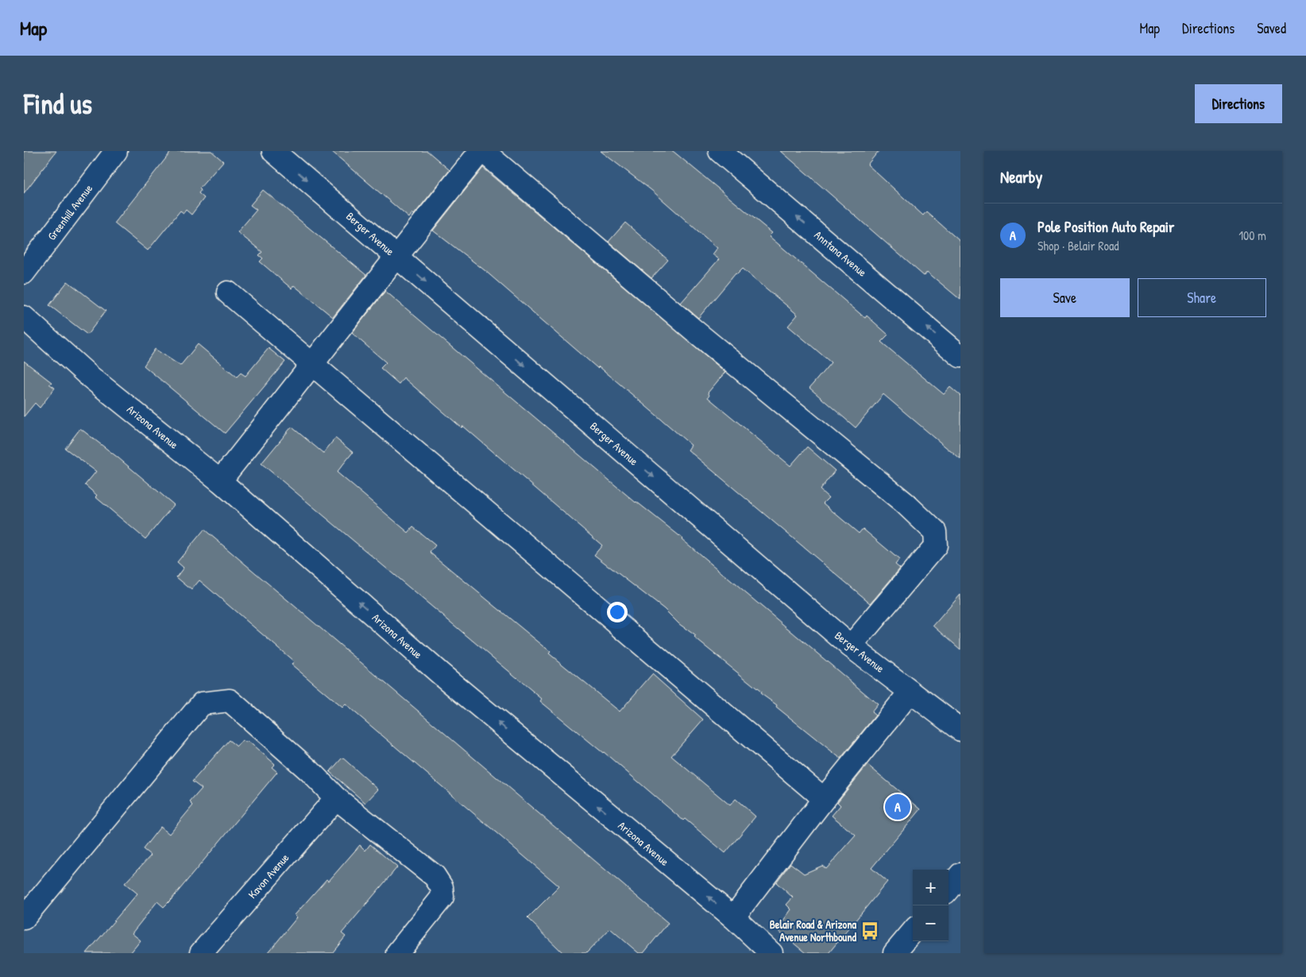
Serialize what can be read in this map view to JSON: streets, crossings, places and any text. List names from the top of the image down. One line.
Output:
{"streets":{"street":["Greenhill Avenue","Berger Avenue","Anntana Avenue","Arizona Avenue","Kavon Avenue"]},"one_way":["Anntana Avenue"],"places":{"bus stop":["Belair Road & Arizona Avenue Northbound"]},"page":{"header":"Map","nav":["Map","Directions","Saved"],"buttons":["Directions",["Save","Share"]],"title":"Find us","heading":"Nearby","list":[{"mark":"A","name":"Pole Position Auto Repair","note":"Shop · Belair Road","value":"100 m"}],"pins":"A","map_buttons":["+","−"]}}
